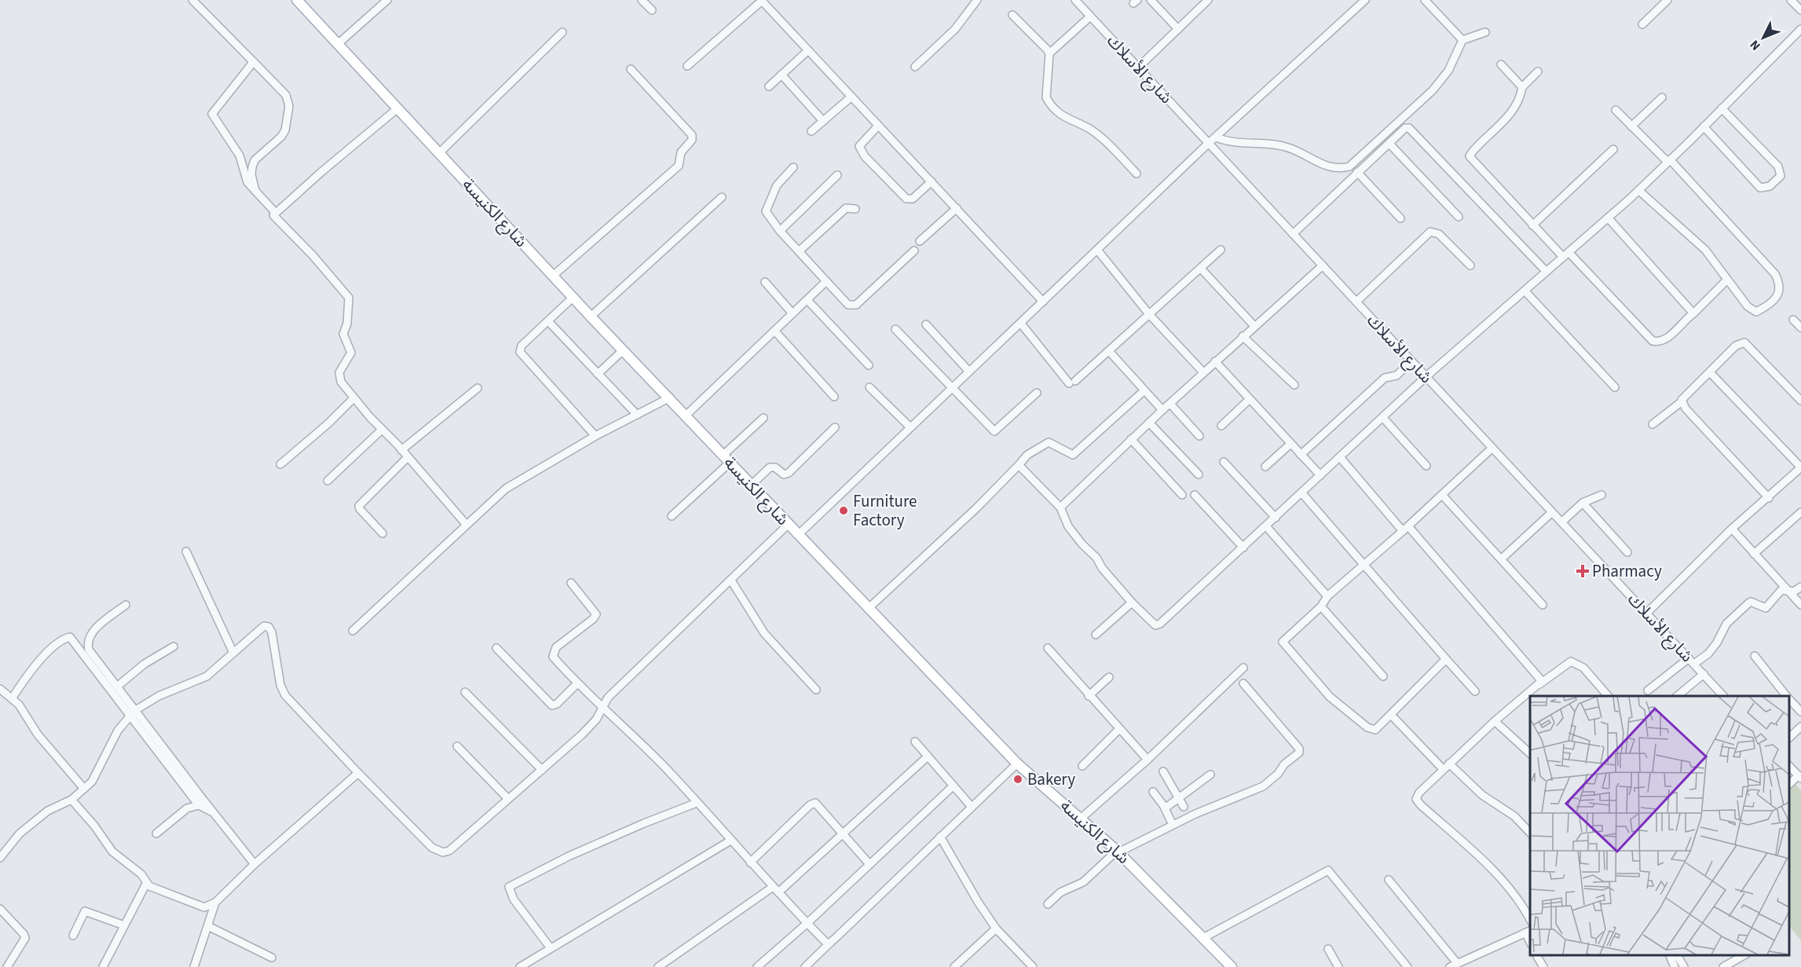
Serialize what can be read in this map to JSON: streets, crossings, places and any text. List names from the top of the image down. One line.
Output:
{"streets":{"main road":["شارع الكنيسة"],"street":["شارع الأسلاك"]},"places":{"other":["Furniture Factory","Bakery"],"health":["Pharmacy"]},"north":"bottom left"}
